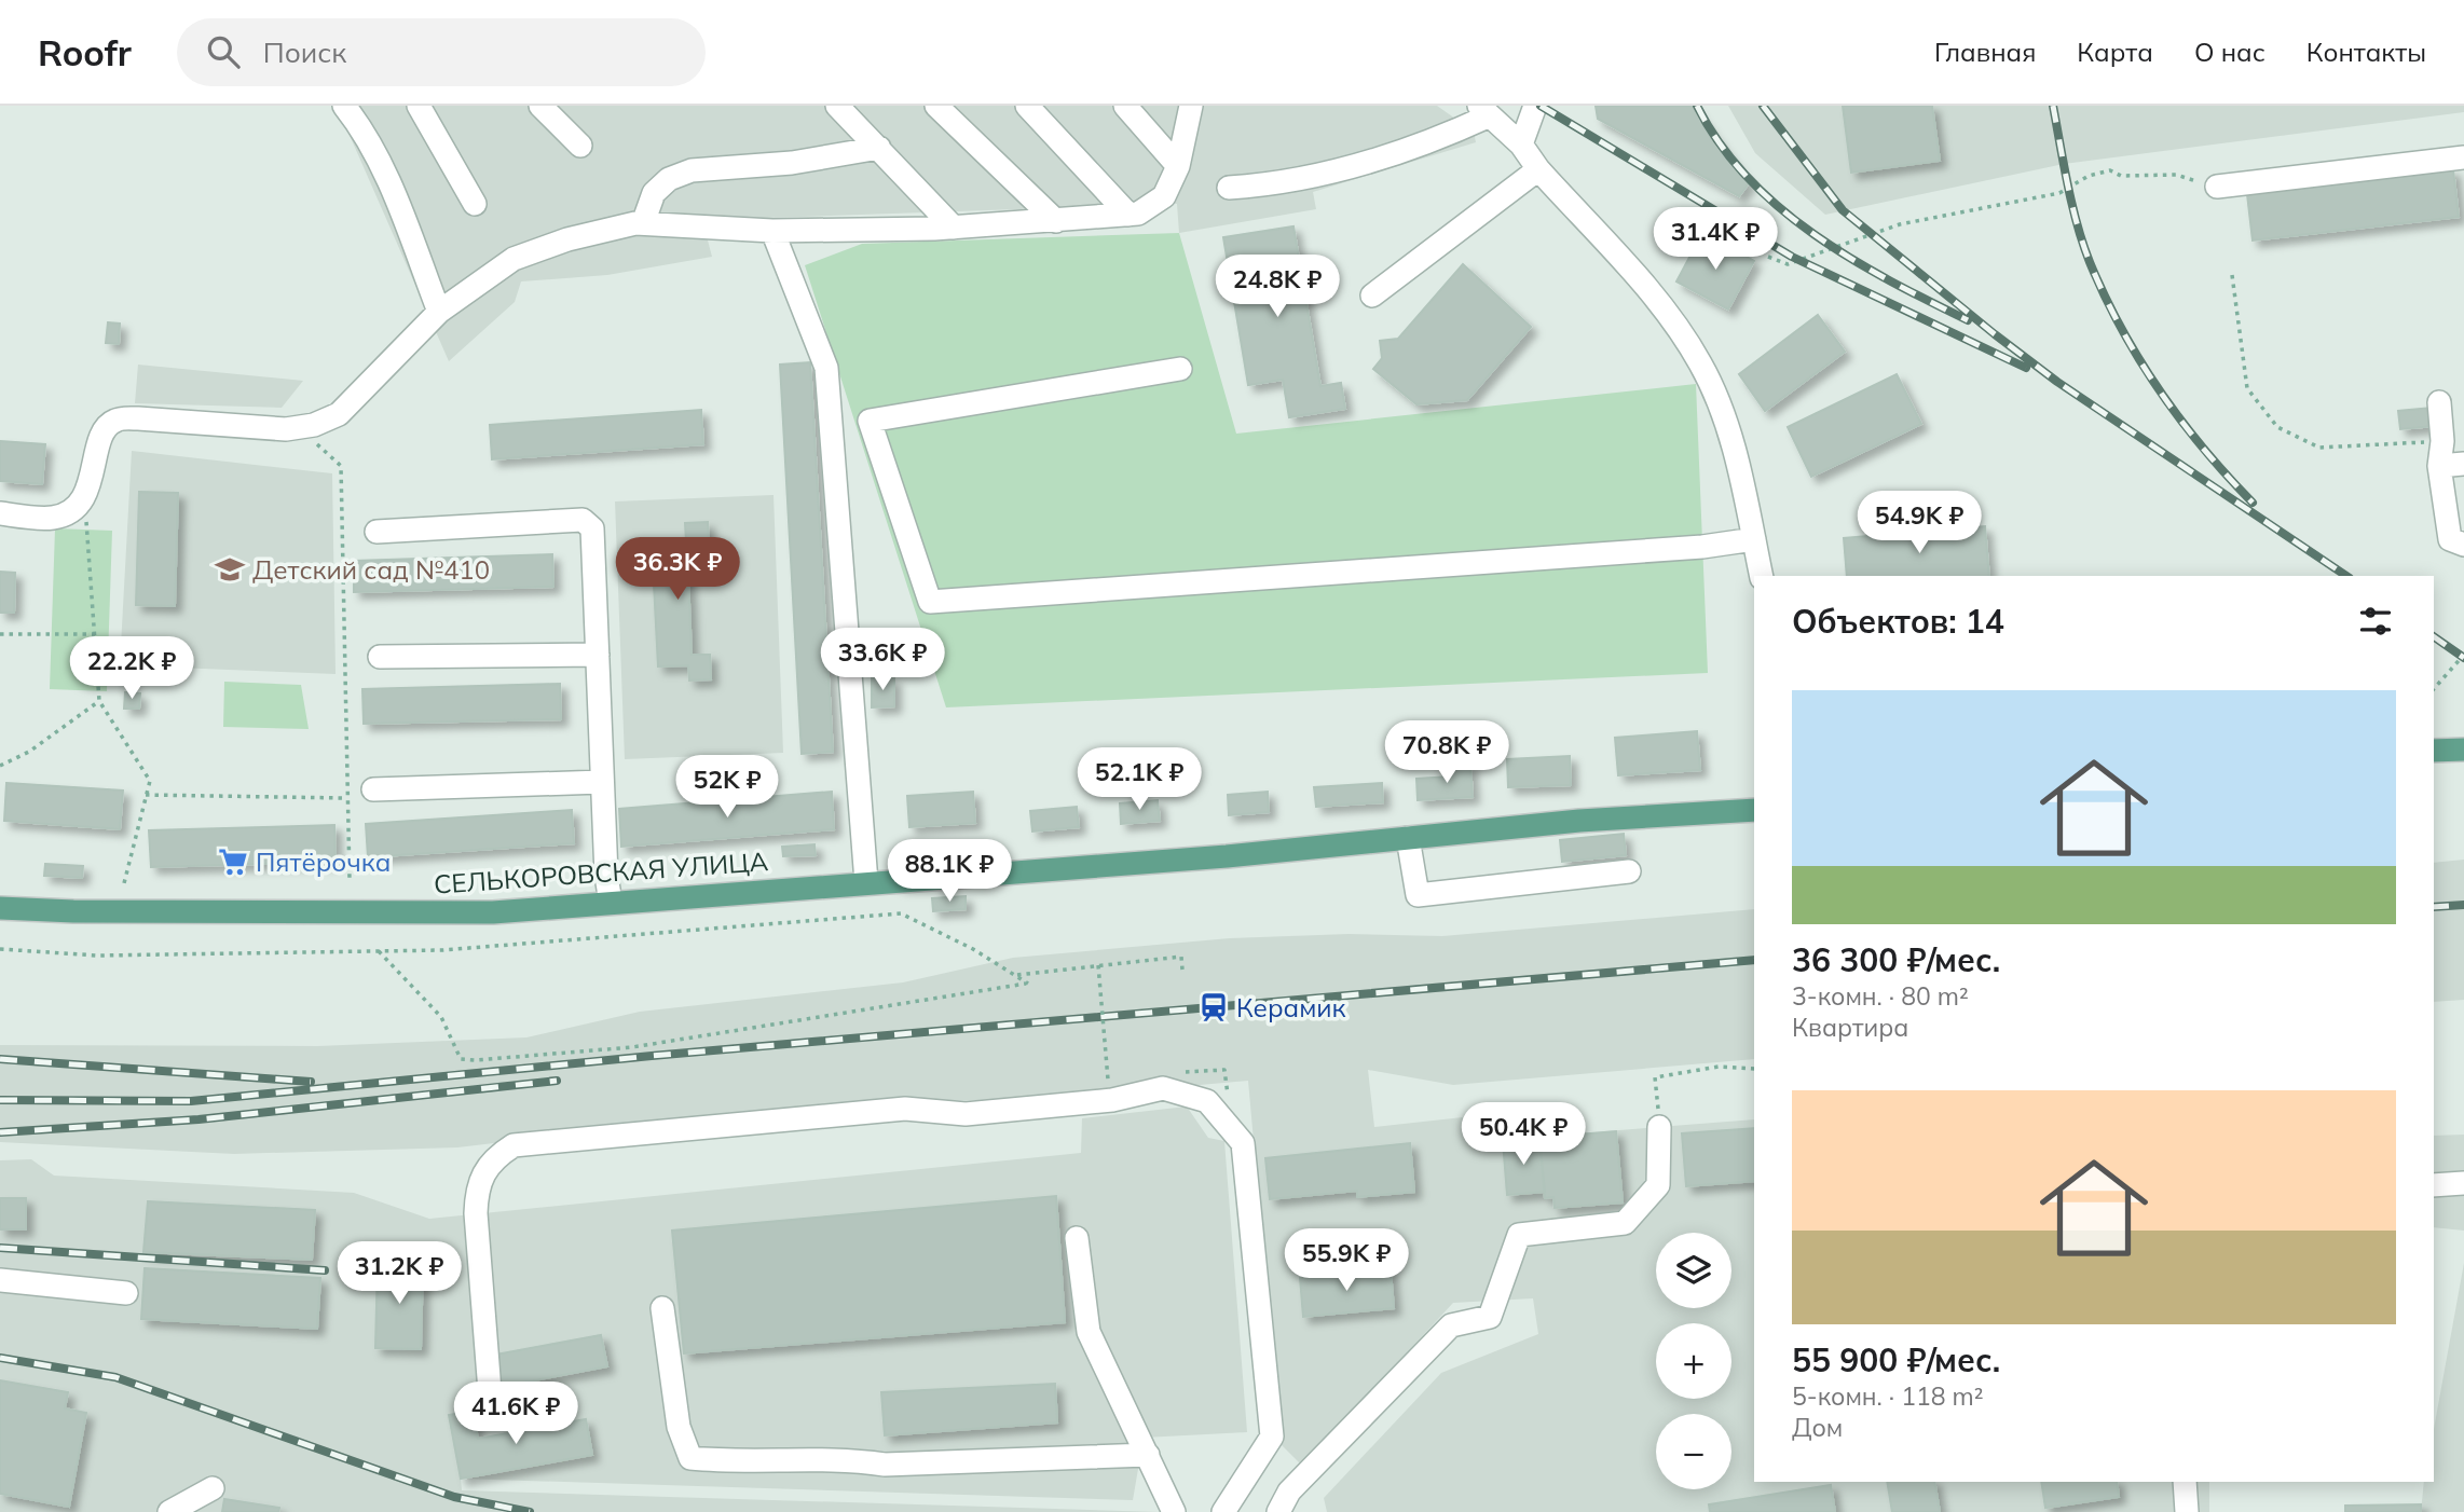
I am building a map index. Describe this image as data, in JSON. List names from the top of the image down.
{
  "streets": {
    "main road": ["СЕЛЬКОРОВСКАЯ УЛИЦА"]
  },
  "places": {
    "school or university": ["Детский сад №410"],
    "supermarket": ["Пятёрочка"],
    "station": ["Керамик"]
  },
  "page": {
    "header": "Roofr",
    "search": "Поиск",
    "nav": [
      "Главная",
      "Карта",
      "О нас",
      "Контакты"
    ],
    "price": [
      "31.4K ₽",
      "24.8K ₽",
      "54.9K ₽",
      "36.3K ₽",
      "33.6K ₽",
      "22.2K ₽",
      "70.8K ₽",
      "52.1K ₽",
      "52K ₽",
      "88.1K ₽",
      "50.4K ₽",
      "55.9K ₽",
      "31.2K ₽",
      "41.6K ₽"
    ],
    "heading": "Объектов: 14",
    "list": [
      {
        "name": "36 300 ₽/мес.",
        "note": "3-комн. · 80 m² · Квартира"
      },
      {
        "name": "55 900 ₽/мес.",
        "note": "5-комн. · 118 m² · Дом"
      }
    ],
    "map_buttons": ["+", "−"]
  }
}
